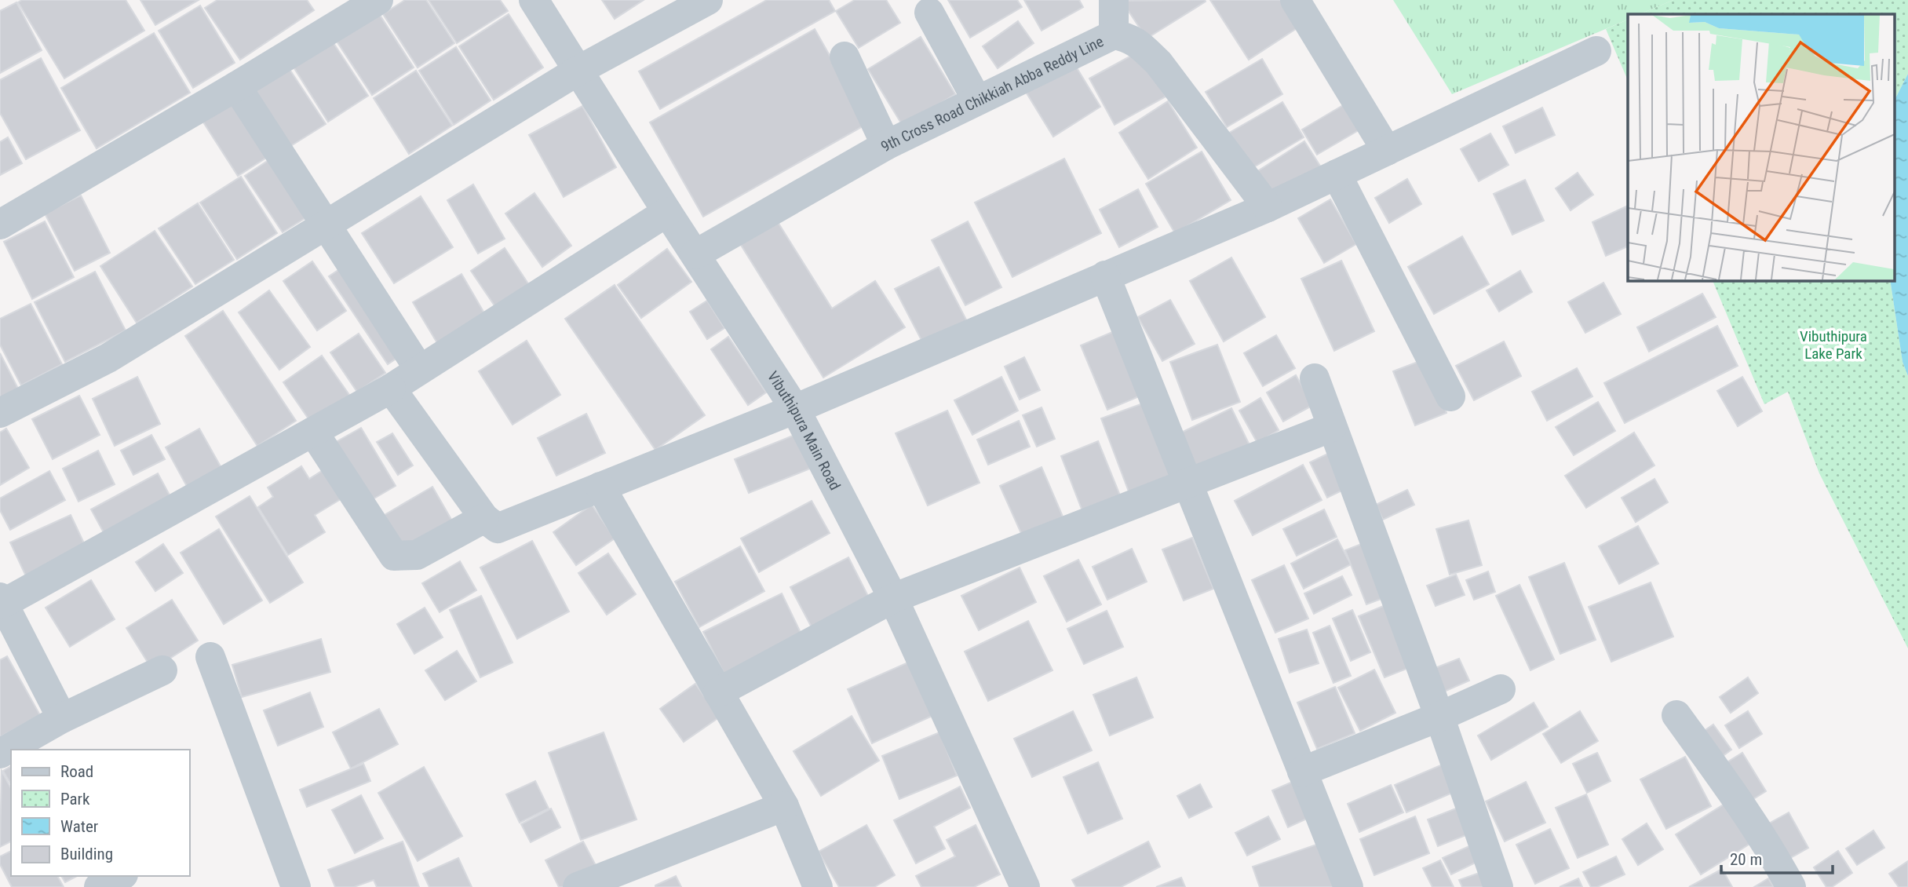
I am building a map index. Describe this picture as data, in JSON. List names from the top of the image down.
{
  "streets": {
    "street": ["9th Cross Road Chikkiah Abba Reddy Line", "Vibuthipura Main Road"]
  },
  "crossings": [
    ["9th Cross Road Chikkiah Abba Reddy Line", "Vibuthipura Main Road"]
  ],
  "parks": ["Vibuthipura Lake Park"],
  "legend": [
    "Road",
    "Park",
    "Water",
    "Building"
  ],
  "scale_bar": "20 m"
}
